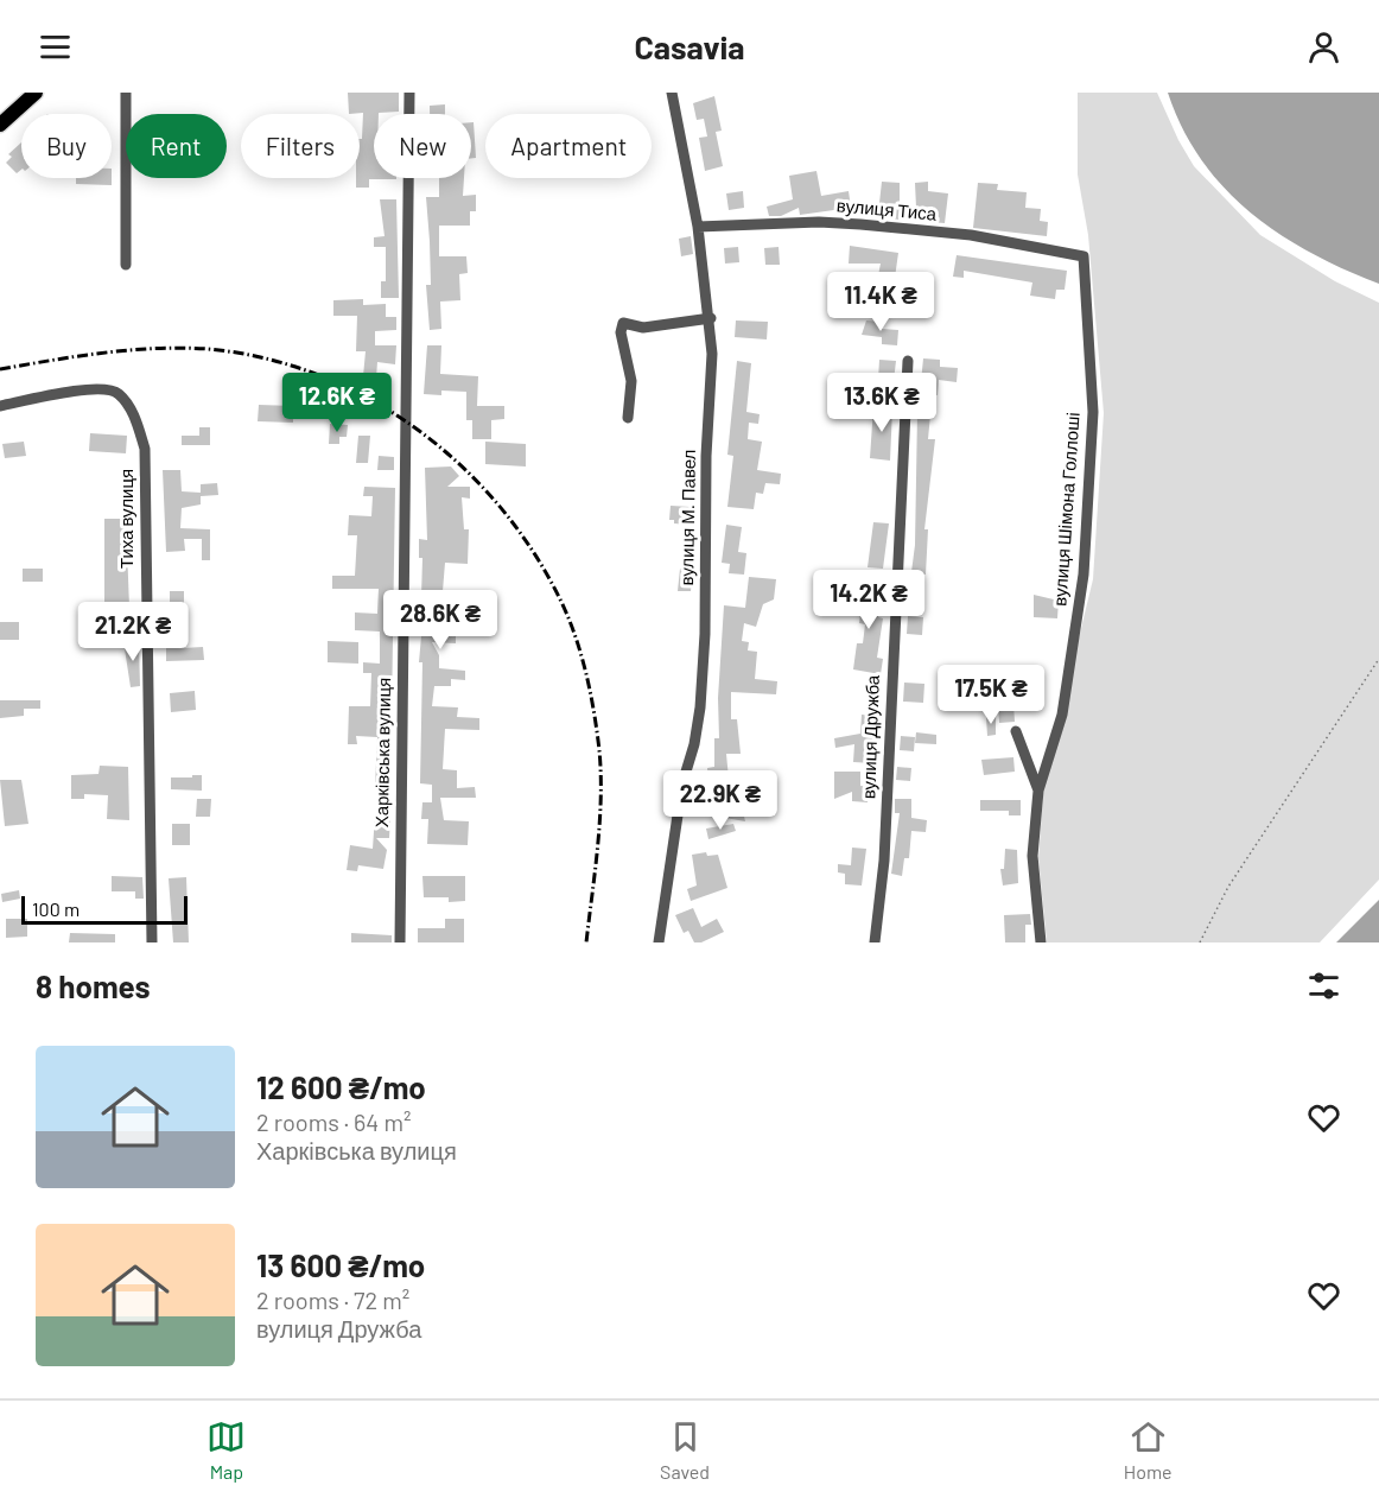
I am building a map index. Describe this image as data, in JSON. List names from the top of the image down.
{
  "streets": {
    "street": [
      "вулиця Тиса",
      "вулиця Шімона Голлоші",
      "вулиця М. Павел",
      "Тиха вулиця",
      "вулиця Дружба",
      "Харківська вулиця"
    ]
  },
  "crossings": [
    ["вулиця Тиса", "вулиця Шімона Голлоші"],
    ["вулиця Тиса", "вулиця М. Павел"]
  ],
  "scale_bar": "100 m",
  "page": {
    "header": "Casavia",
    "chip": [
      "Buy",
      "Rent",
      "Filters",
      "New",
      "Apartment"
    ],
    "price": [
      "11.4K ₴",
      "12.6K ₴",
      "13.6K ₴",
      "14.2K ₴",
      "28.6K ₴",
      "21.2K ₴",
      "17.5K ₴",
      "22.9K ₴"
    ],
    "scale": "100 m",
    "heading": "8 homes",
    "list": [
      {
        "name": "12 600 ₴/mo",
        "note": "2 rooms · 64 m² · Харківська вулиця"
      },
      {
        "name": "13 600 ₴/mo",
        "note": "2 rooms · 72 m² · вулиця Дружба"
      }
    ],
    "tabs": ["Map", "Saved", "Home"]
  }
}
